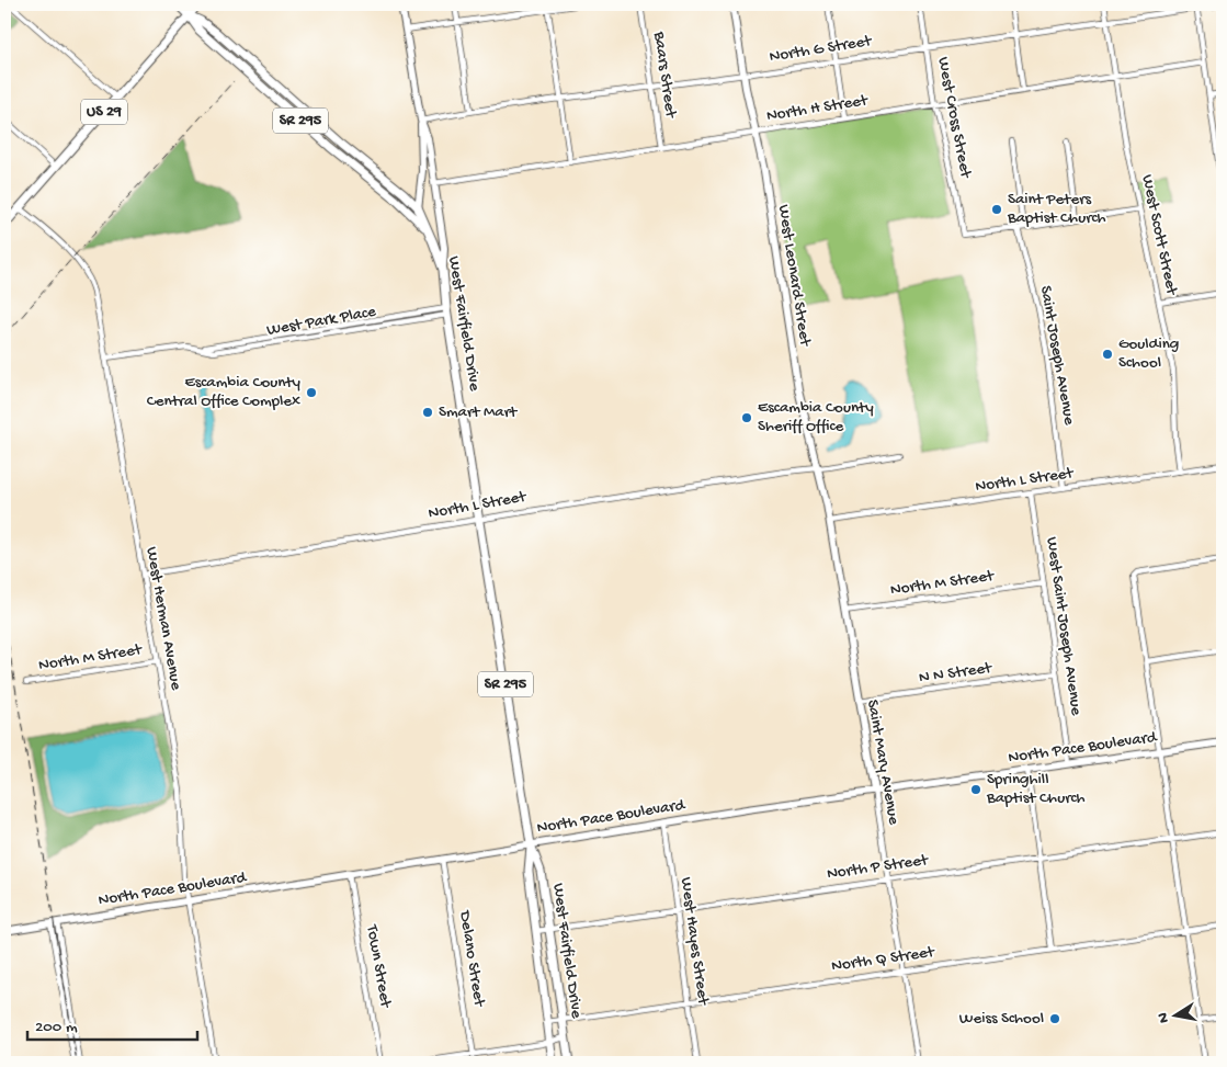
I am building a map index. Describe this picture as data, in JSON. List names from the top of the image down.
{
  "streets": {
    "main road": [
      "US 29",
      "SR 295",
      "West Leonard Street",
      "West Fairfield Drive",
      "North Pace Boulevard",
      "Saint Mary Avenue"
    ],
    "street": [
      "North G Street",
      "Baars Street",
      "North H Street",
      "West Cross Street",
      "West Scott Street",
      "West Park Place",
      "Saint Joseph Avenue",
      "North L Street",
      "North M Street",
      "West Herman Avenue",
      "West Saint Joseph Avenue",
      "N N Street",
      "North P Street",
      "West Hayes Street",
      "Delano Street",
      "North Q Street",
      "Town Street"
    ]
  },
  "crossings": [
    ["North G Street", "Baars Street"],
    ["North G Street", "West Cross Street"],
    ["North G Street", "West Scott Street"],
    ["North G Street", "West Leonard Street"],
    ["Baars Street", "North H Street"],
    ["North H Street", "West Cross Street"],
    ["North H Street", "West Scott Street"],
    ["North H Street", "West Leonard Street"],
    ["US 29", "SR 295"],
    ["US 29", "West Fairfield Drive"],
    ["US 29", "West Herman Avenue"],
    ["West Cross Street", "Saint Joseph Avenue"],
    ["SR 295", "West Fairfield Drive"],
    ["West Scott Street", "North L Street"],
    ["West Leonard Street", "North L Street"],
    ["West Leonard Street", "Saint Mary Avenue"],
    ["West Park Place", "West Fairfield Drive"],
    ["West Park Place", "West Herman Avenue"],
    ["West Fairfield Drive", "North L Street"],
    ["West Fairfield Drive", "North Pace Boulevard"],
    ["West Fairfield Drive", "North P Street"],
    ["West Fairfield Drive", "North Q Street"],
    ["Saint Joseph Avenue", "North L Street"],
    ["North L Street", "West Herman Avenue"],
    ["North L Street", "West Saint Joseph Avenue"],
    ["North L Street", "Saint Mary Avenue"],
    ["North M Street", "West Herman Avenue"],
    ["North M Street", "West Saint Joseph Avenue"],
    ["North M Street", "Saint Mary Avenue"],
    ["West Herman Avenue", "North Pace Boulevard"],
    ["West Saint Joseph Avenue", "N N Street"],
    ["West Saint Joseph Avenue", "North Pace Boulevard"],
    ["N N Street", "Saint Mary Avenue"],
    ["North Pace Boulevard", "Saint Mary Avenue"],
    ["North Pace Boulevard", "West Hayes Street"],
    ["North Pace Boulevard", "Delano Street"],
    ["North Pace Boulevard", "Town Street"],
    ["Saint Mary Avenue", "North P Street"],
    ["Saint Mary Avenue", "North Q Street"],
    ["North P Street", "West Hayes Street"],
    ["West Hayes Street", "North Q Street"]
  ],
  "places": [
    "Saint Peters Baptist Church",
    "Goulding School",
    "Escambia County Central Office Complex",
    "Smart Mart",
    "Escambia County Sheriff Office",
    "Springhill Baptist Church",
    "Weiss School"
  ],
  "scale_bar": "200 m",
  "north": "left"
}
